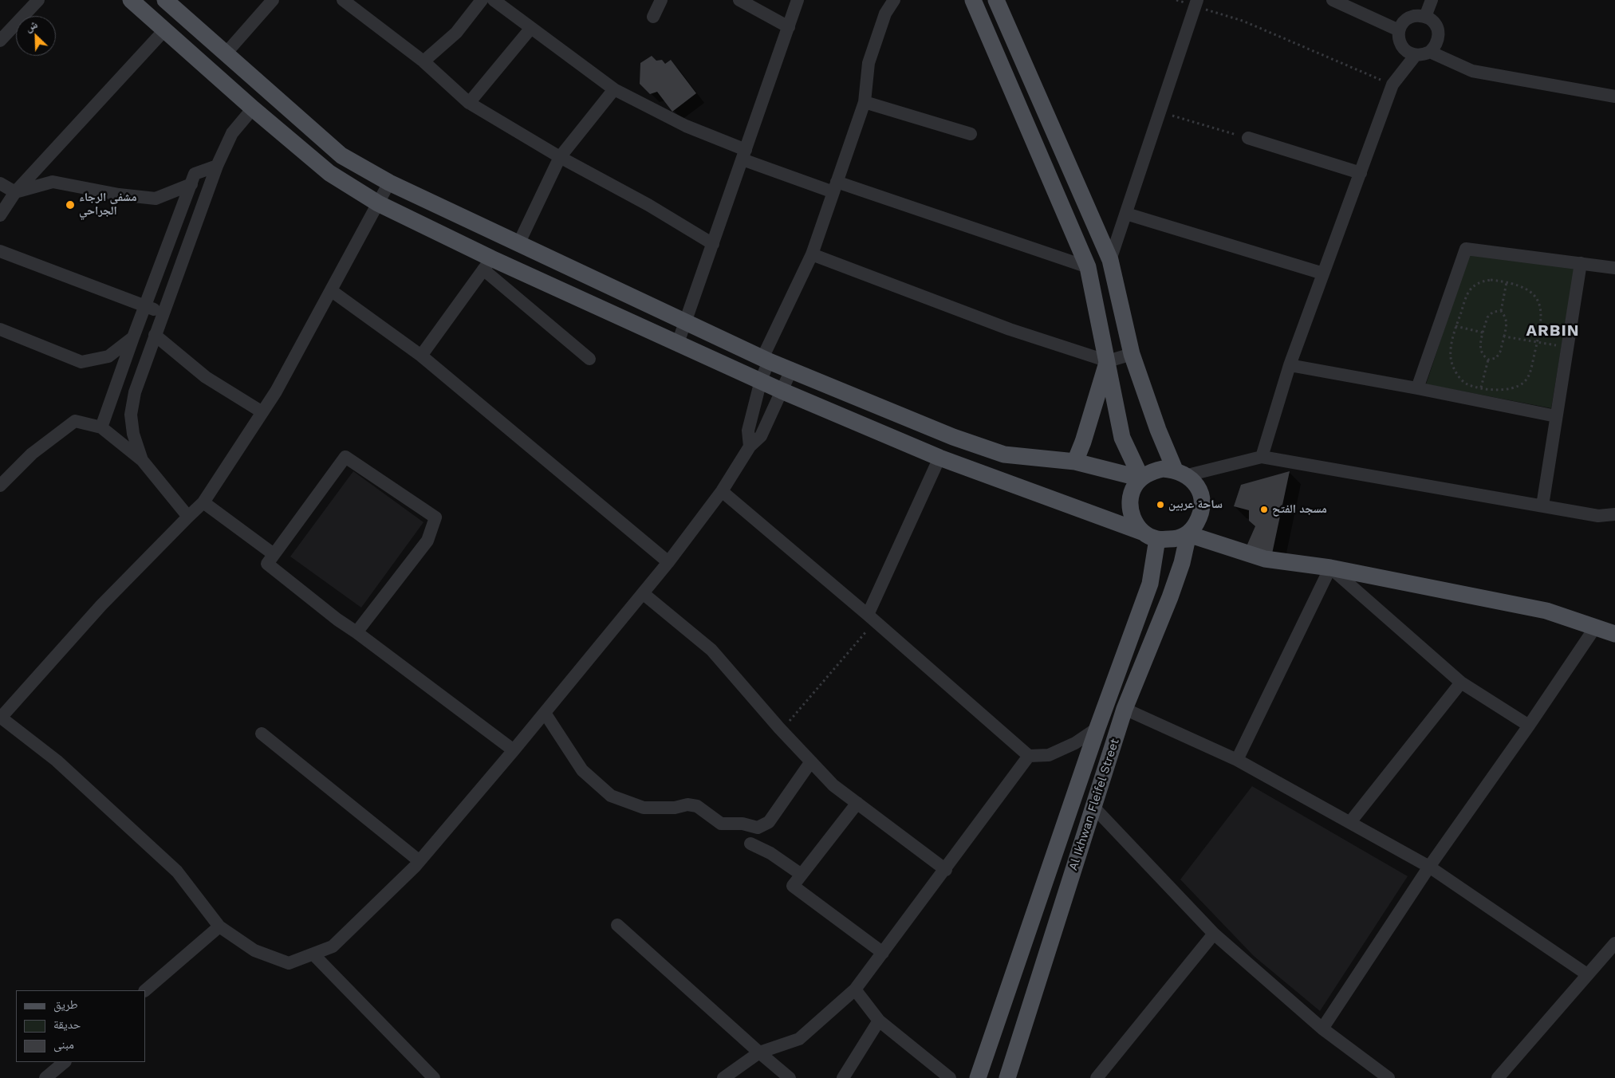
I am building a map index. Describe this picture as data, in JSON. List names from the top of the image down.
{
  "streets": {
    "main road": ["Al Ikhwan Fleifel Street"]
  },
  "districts": ["ARBIN"],
  "places": ["مشفى الرجاء الجراحي", "ساحة عربين", "مسجد الفتح"],
  "legend": ["طريق", "حديقة", "مبنى"],
  "north": "top left"
}
